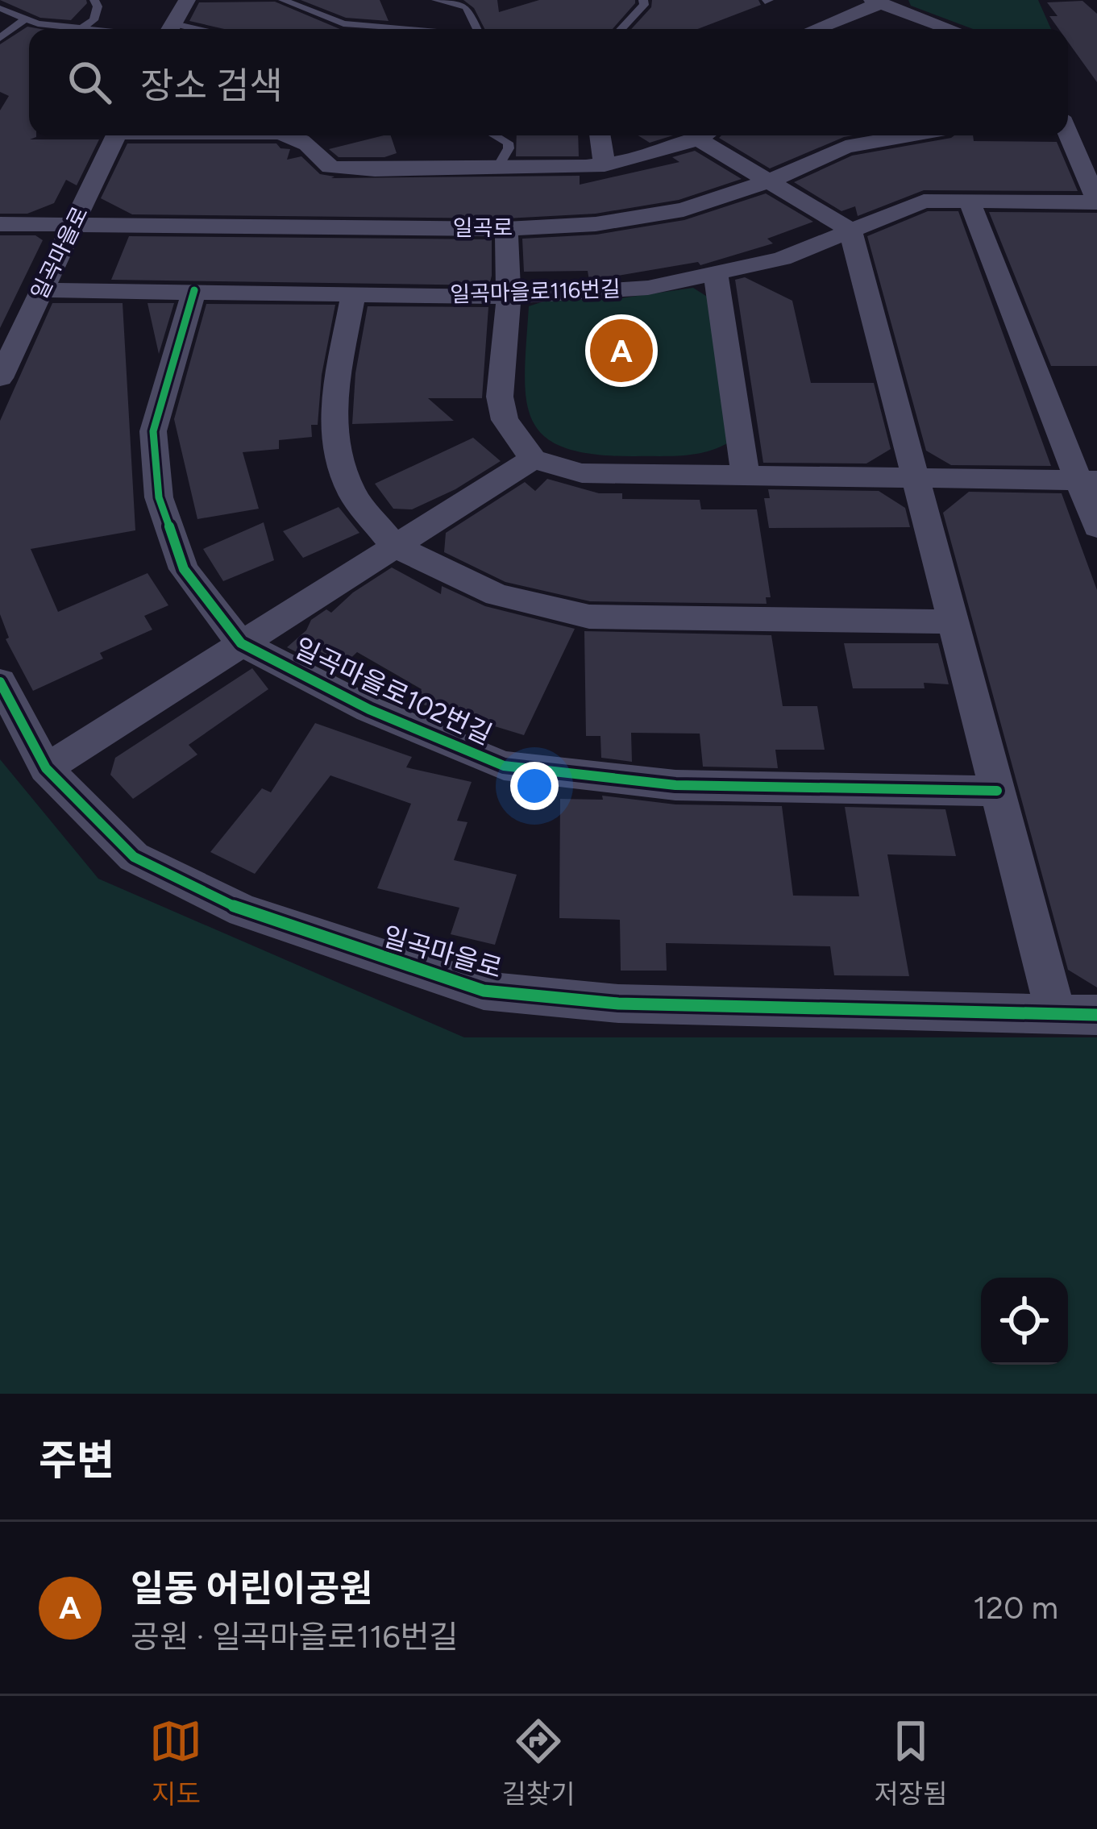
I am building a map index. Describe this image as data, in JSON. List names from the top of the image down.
{
  "streets": {
    "street": [
      "일곡로",
      "일곡마을로",
      "일곡마을로116번길",
      "일곡마을로102번길"
    ]
  },
  "crossings": [
    ["일곡로", "일곡마을로"],
    ["일곡마을로", "일곡마을로116번길"],
    ["일곡마을로", "일곡마을로102번길"],
    ["일곡마을로116번길", "일곡마을로102번길"]
  ],
  "page": {
    "search": "장소 검색",
    "pins": "A",
    "heading": "주변",
    "list": [
      {
        "mark": "A",
        "name": "일동 어린이공원",
        "note": "공원 · 일곡마을로116번길",
        "value": "120 m"
      }
    ],
    "nav": ["지도", "길찾기", "저장됨"]
  }
}
